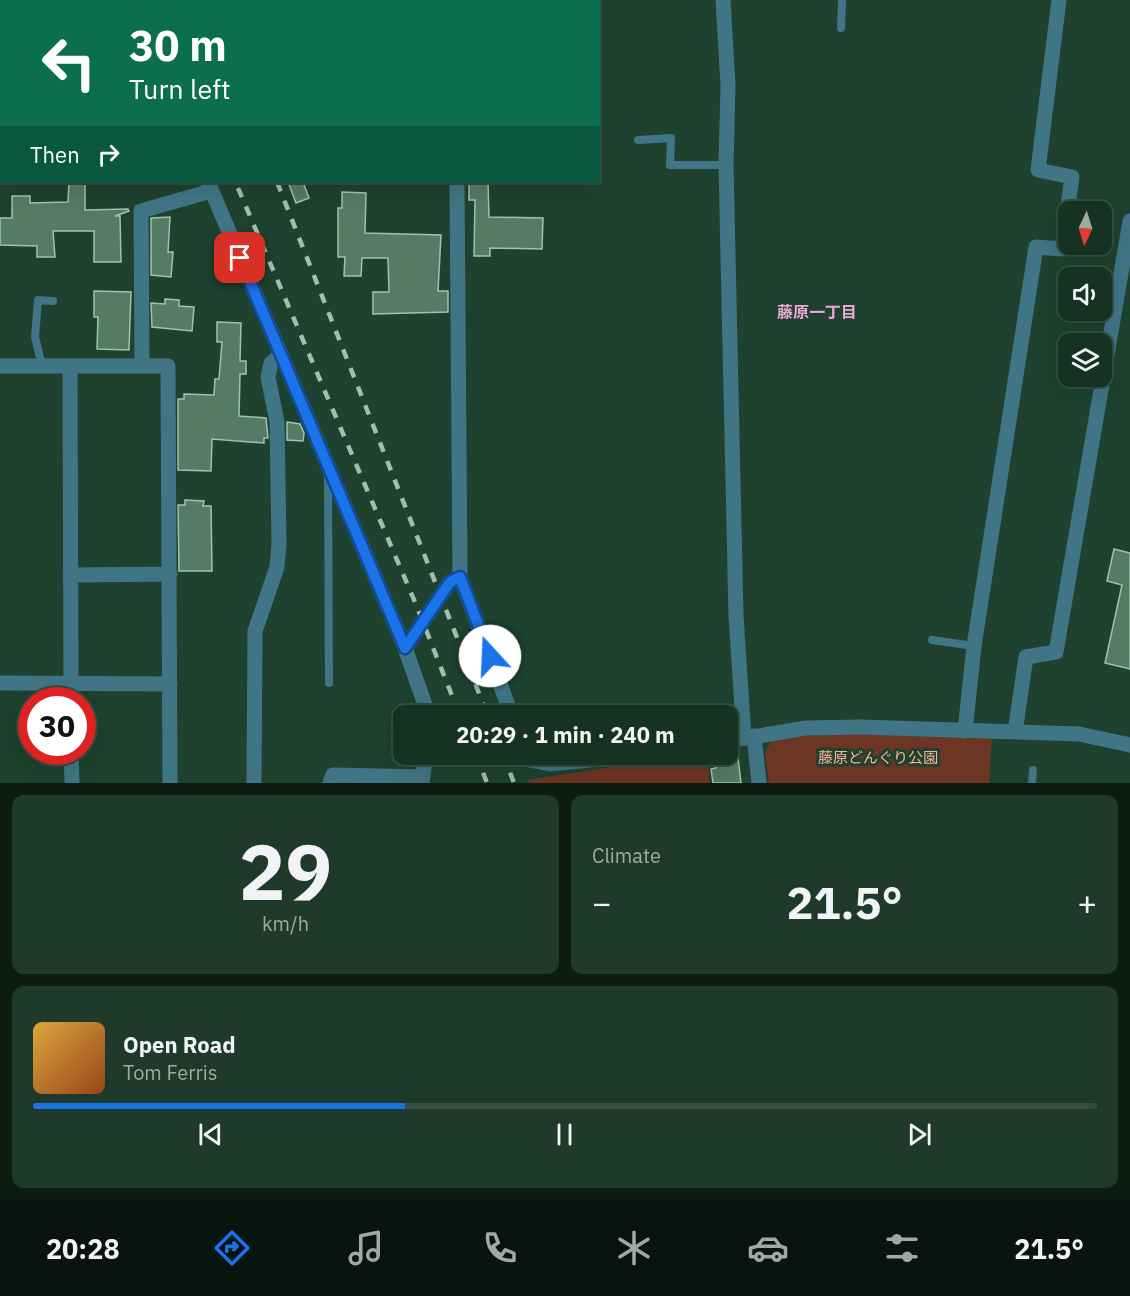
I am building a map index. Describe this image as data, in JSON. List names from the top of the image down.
{
  "districts": ["藤原一丁目"],
  "parks": ["藤原どんぐり公園"],
  "north": "bottom",
  "page": {
    "turn": ["30 m", "Turn left"],
    "then": "Then",
    "limit": "30",
    "trip": "20:29 · 1 min · 240 m",
    "tile": [
      ["29", "km/h"],
      "Climate"
    ],
    "heat": ["−", "21.5°", "+"],
    "song": ["Open Road", "Tom Ferris"],
    "tabs": ["20:28", "21.5°"]
  }
}
